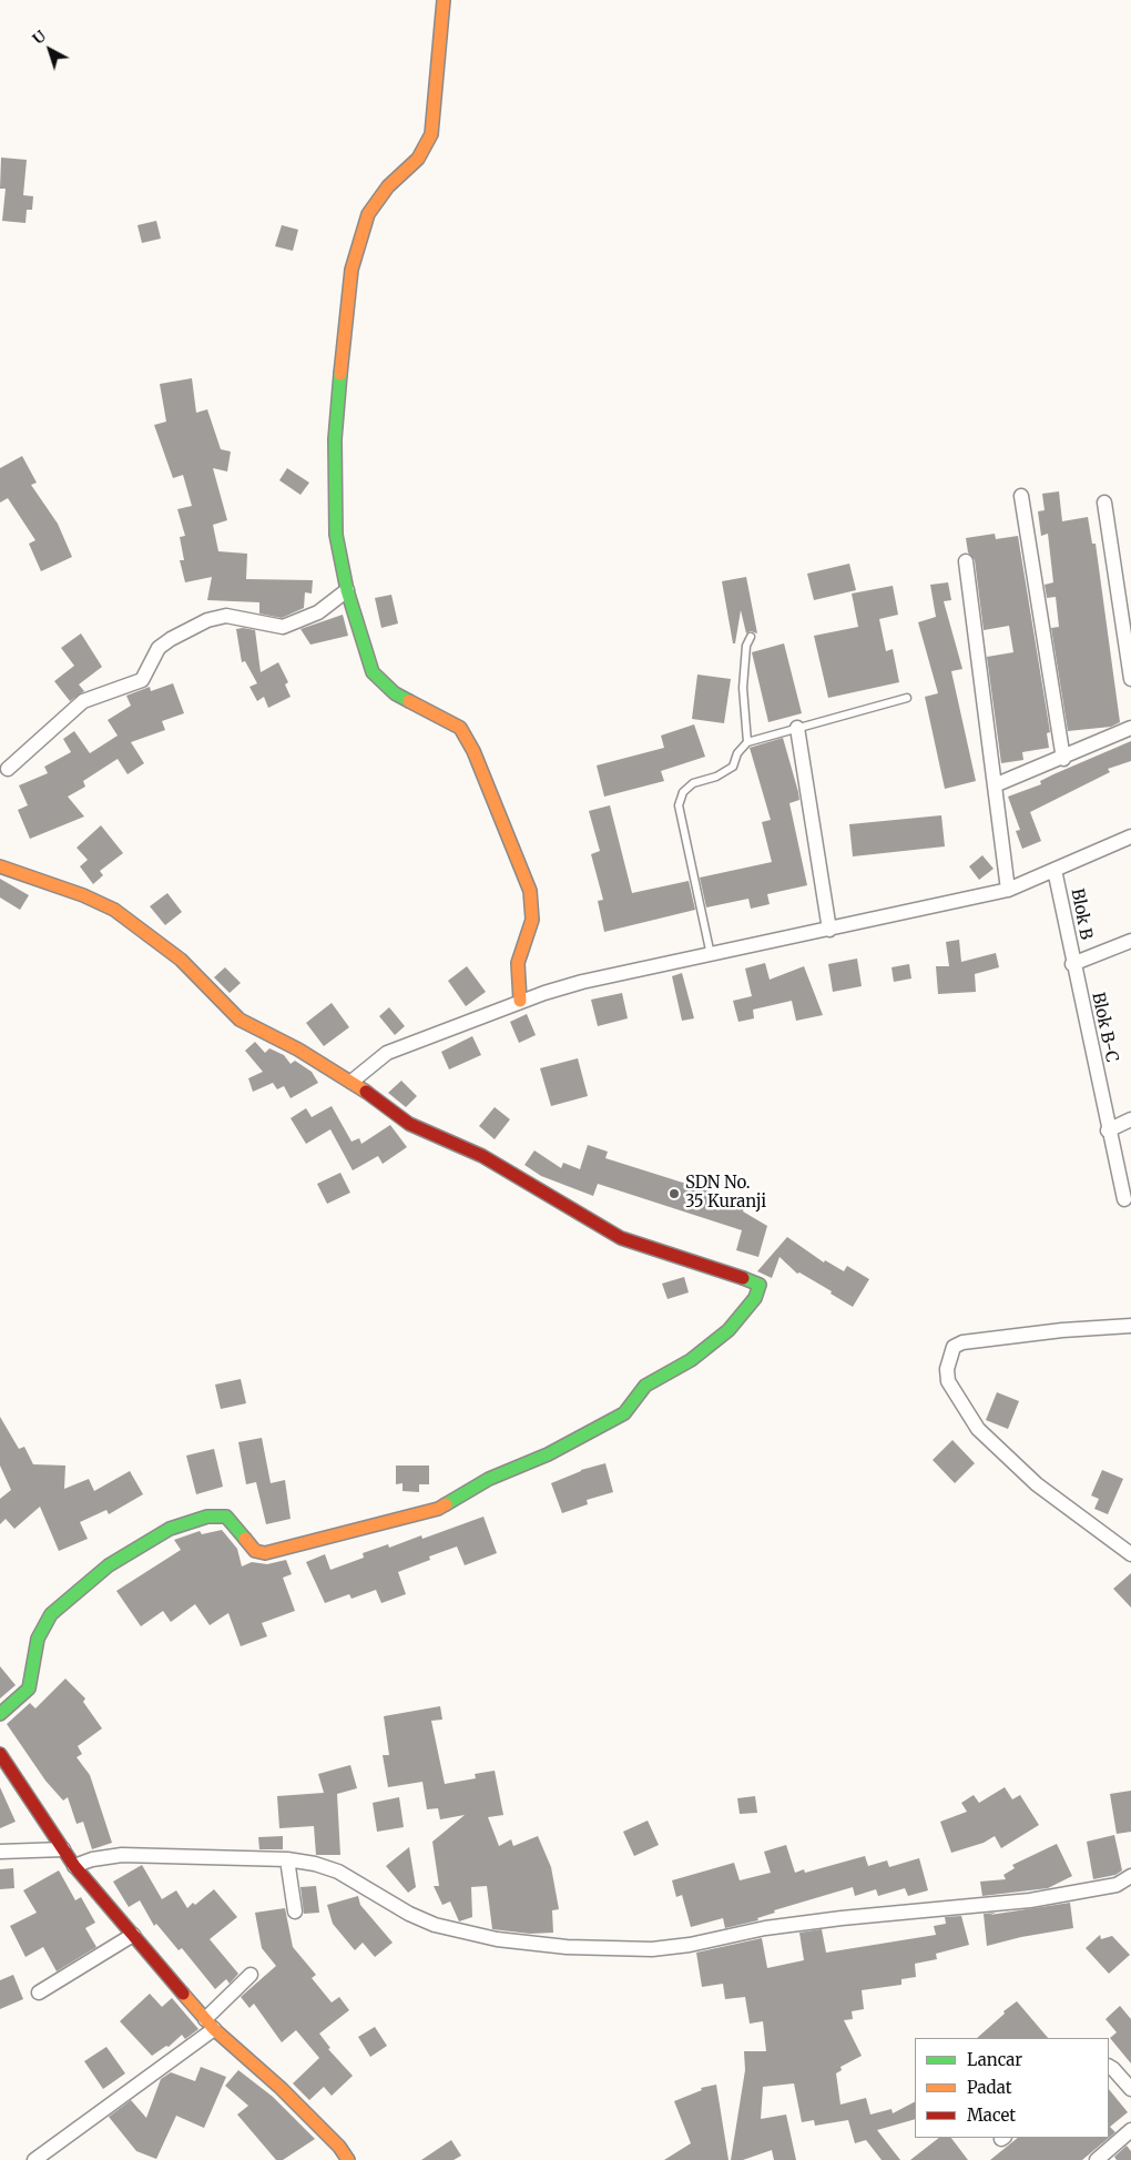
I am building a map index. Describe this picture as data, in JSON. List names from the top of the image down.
{
  "streets": {
    "street": ["Blok B", "Blok B-C"]
  },
  "crossings": [
    ["Blok B", "Blok B-C"]
  ],
  "places": ["SDN No. 35 Kuranji"],
  "legend": ["Lancar", "Padat", "Macet"],
  "north": "top left"
}
